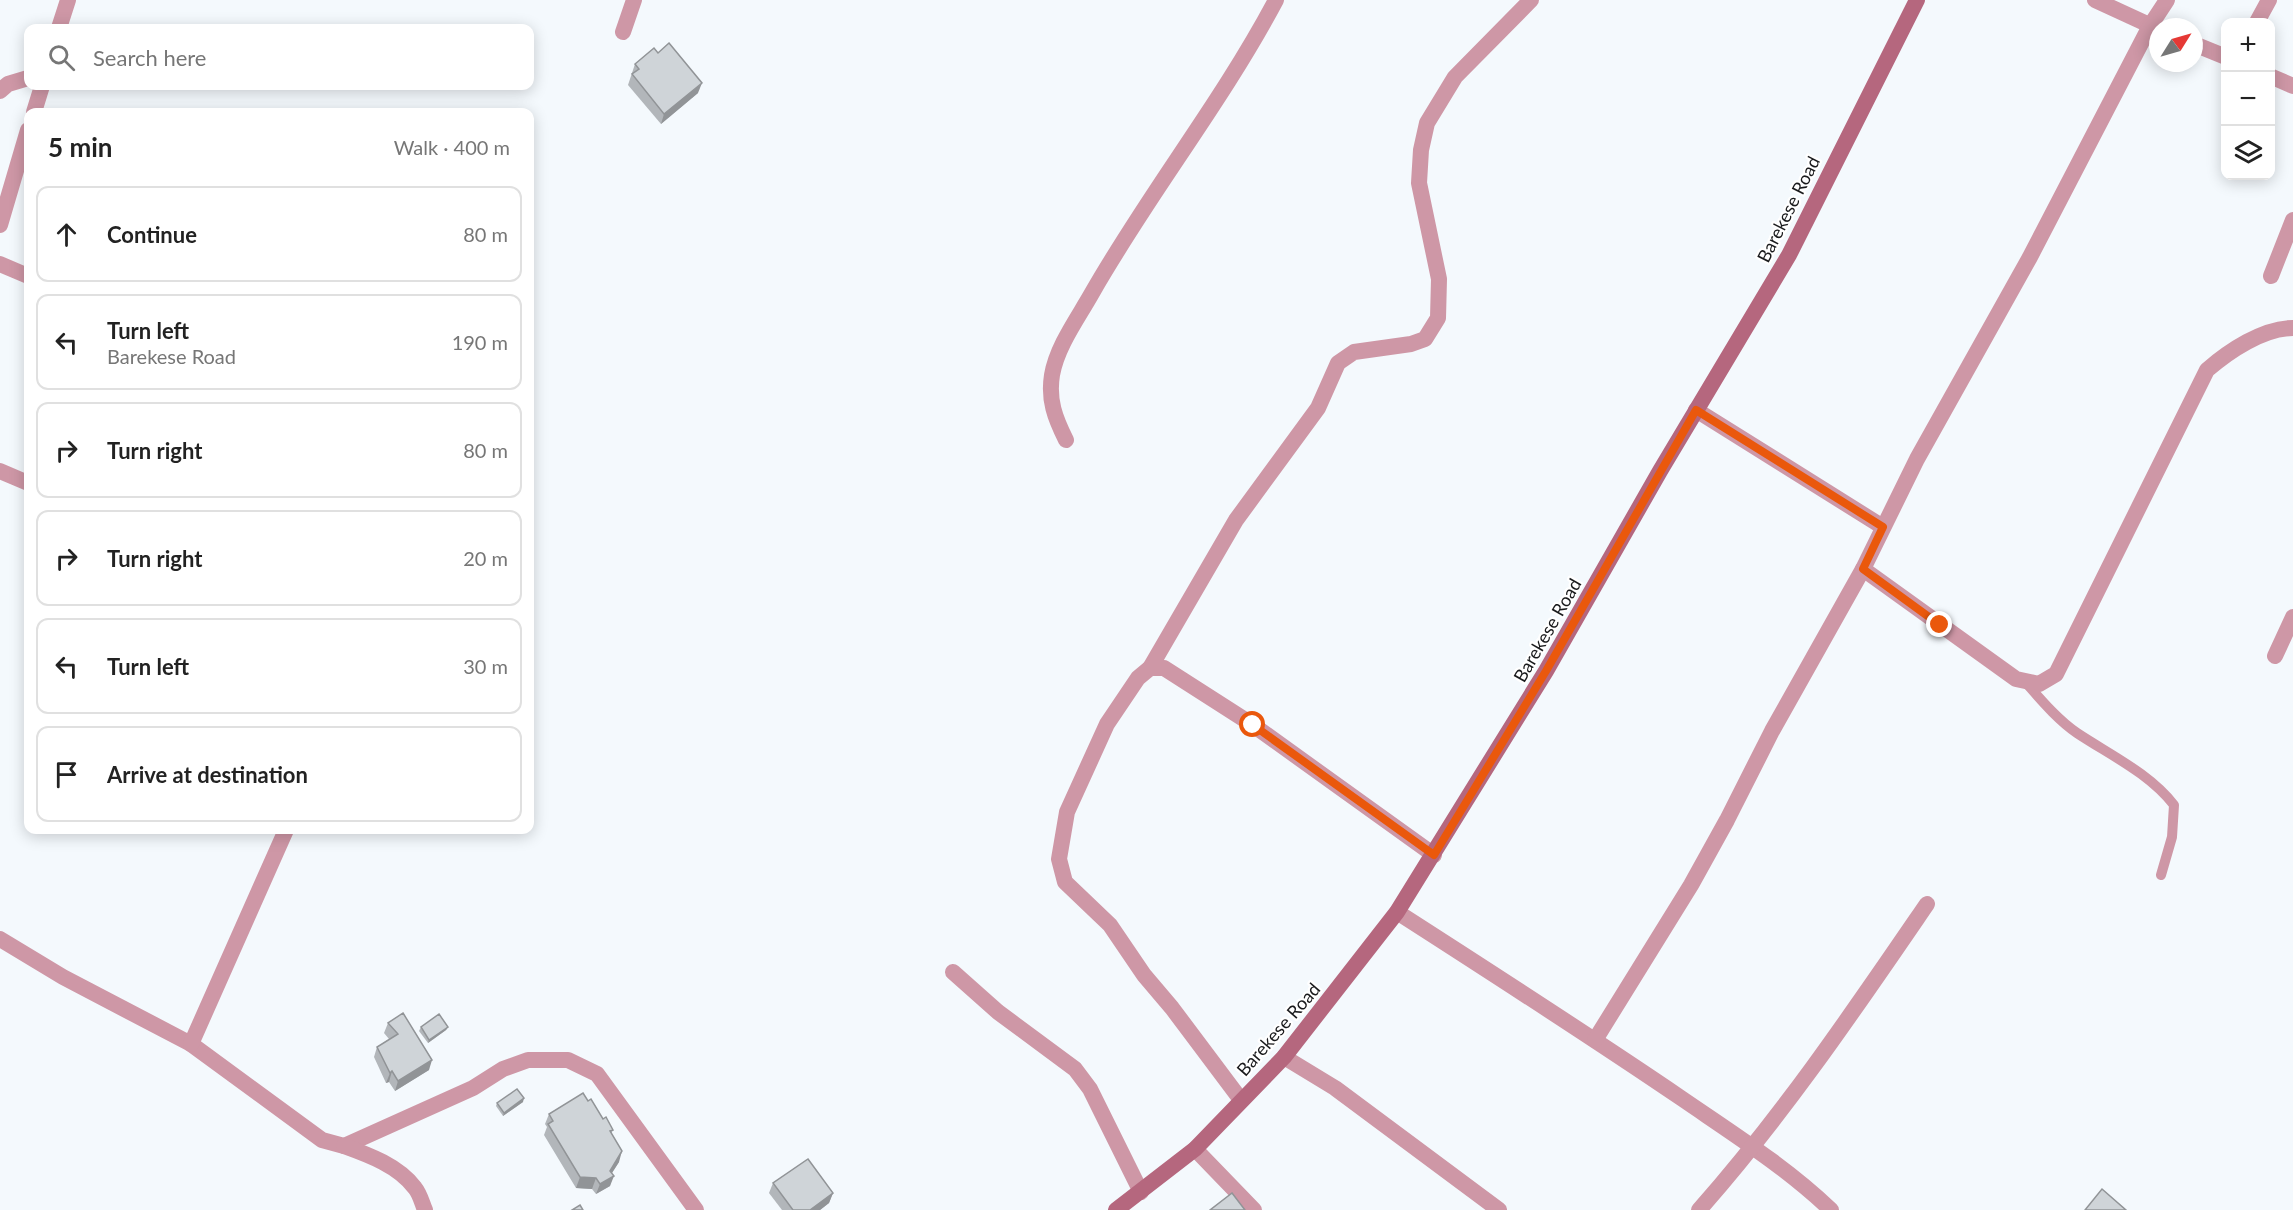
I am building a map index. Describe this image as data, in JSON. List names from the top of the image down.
{
  "streets": {
    "main road": ["Barekese Road"]
  },
  "north": "top right",
  "page": {
    "map_buttons": ["+", "−"],
    "search": "Search here",
    "heading": ["5 min", "Walk · 400 m"],
    "list": [
      ["Continue", "80 m"],
      ["Turn left", "Barekese Road", "190 m"],
      ["Turn right", "80 m"],
      ["Turn right", "20 m"],
      ["Turn left", "30 m"],
      "Arrive at destination"
    ]
  }
}
